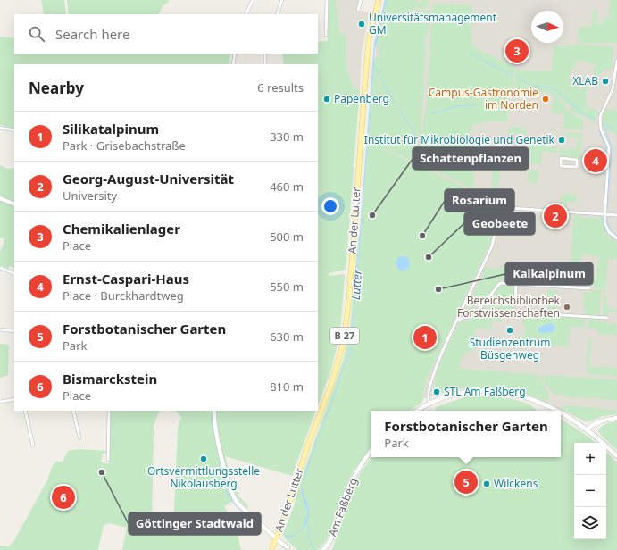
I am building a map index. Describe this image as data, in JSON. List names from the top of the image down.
{
  "streets": {
    "main road": ["An der Lutter", "B 27"],
    "street": ["Am Faßberg"]
  },
  "crossings": [
    ["An der Lutter", "B 27"]
  ],
  "water": ["Lutter"],
  "places": [
    "Universitätsmanagement GM",
    "XLAB",
    "Papenberg",
    "Campus-Gastronomie im Norden",
    "Institut für Mikrobiologie und Genetik",
    "Schattenpflanzen",
    "Rosarium",
    "Geobeete",
    "Kalkalpinum",
    "Bereichsbibliothek Forstwissenschaften",
    "Studienzentrum Büsgenweg",
    "STL Am Faßberg",
    "Ortsvermittlungsstelle Nikolausberg",
    "Göttinger Stadtwald",
    "Wilckens"
  ],
  "north": "right",
  "page": {
    "search": "Search here",
    "pins": [
      "3",
      "4",
      "2",
      "1",
      "5",
      "6"
    ],
    "heading": ["Nearby", "6 results"],
    "list": [
      {
        "mark": "1",
        "name": "Silikatalpinum",
        "note": "Park · Grisebachstraße",
        "value": "330 m"
      },
      {
        "mark": "2",
        "name": "Georg-August-Universität",
        "note": "University",
        "value": "460 m"
      },
      {
        "mark": "3",
        "name": "Chemikalienlager",
        "note": "Place",
        "value": "500 m"
      },
      {
        "mark": "4",
        "name": "Ernst-Caspari-Haus",
        "note": "Place · Burckhardtweg",
        "value": "550 m"
      },
      {
        "mark": "5",
        "name": "Forstbotanischer Garten",
        "note": "Park",
        "value": "630 m"
      },
      {
        "mark": "6",
        "name": "Bismarckstein",
        "note": "Place",
        "value": "810 m"
      }
    ],
    "popup": ["Forstbotanischer Garten", "Park"],
    "map_buttons": ["+", "−"]
  }
}
